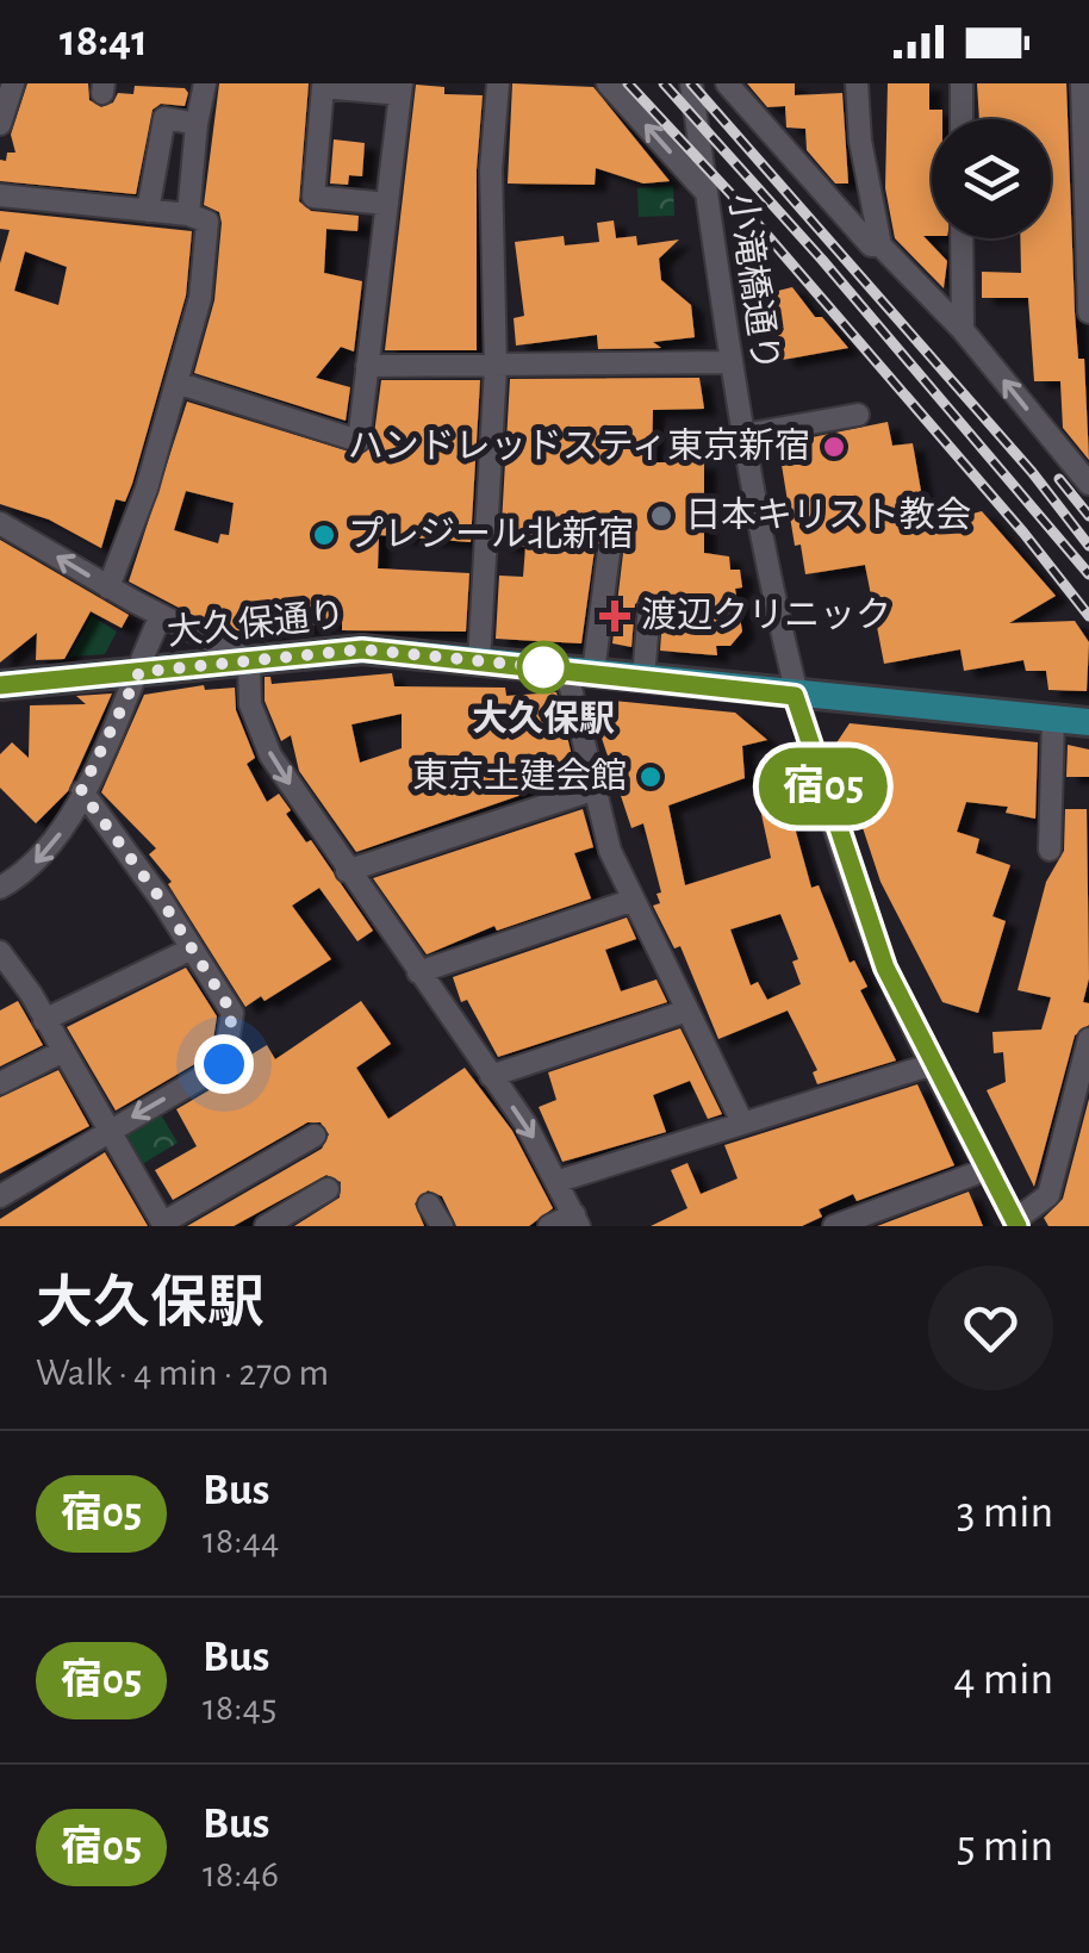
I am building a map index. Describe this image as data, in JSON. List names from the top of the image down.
{
  "streets": {
    "main road": ["大久保通り"],
    "street": ["小滝橋通り"]
  },
  "crossings": [
    ["小滝橋通り", "大久保通り"]
  ],
  "places": {
    "other": [
      "ハンドレッドスティ東京新宿",
      "日本キリスト教会",
      "プレジール北新宿",
      "大久保駅",
      "東京土建会館"
    ],
    "health": ["渡辺クリニック"]
  },
  "lines": ["bus line 宿05"],
  "page": {
    "status": "18:41",
    "on_map": "宿05",
    "heading": ["大久保駅", "Walk · 4 min · 270 m"],
    "list": [
      {
        "mark": "宿05",
        "name": "Bus",
        "note": "18:44",
        "value": "3 min"
      },
      {
        "mark": "宿05",
        "name": "Bus",
        "note": "18:45",
        "value": "4 min"
      },
      {
        "mark": "宿05",
        "name": "Bus",
        "note": "18:46",
        "value": "5 min"
      }
    ]
  }
}
